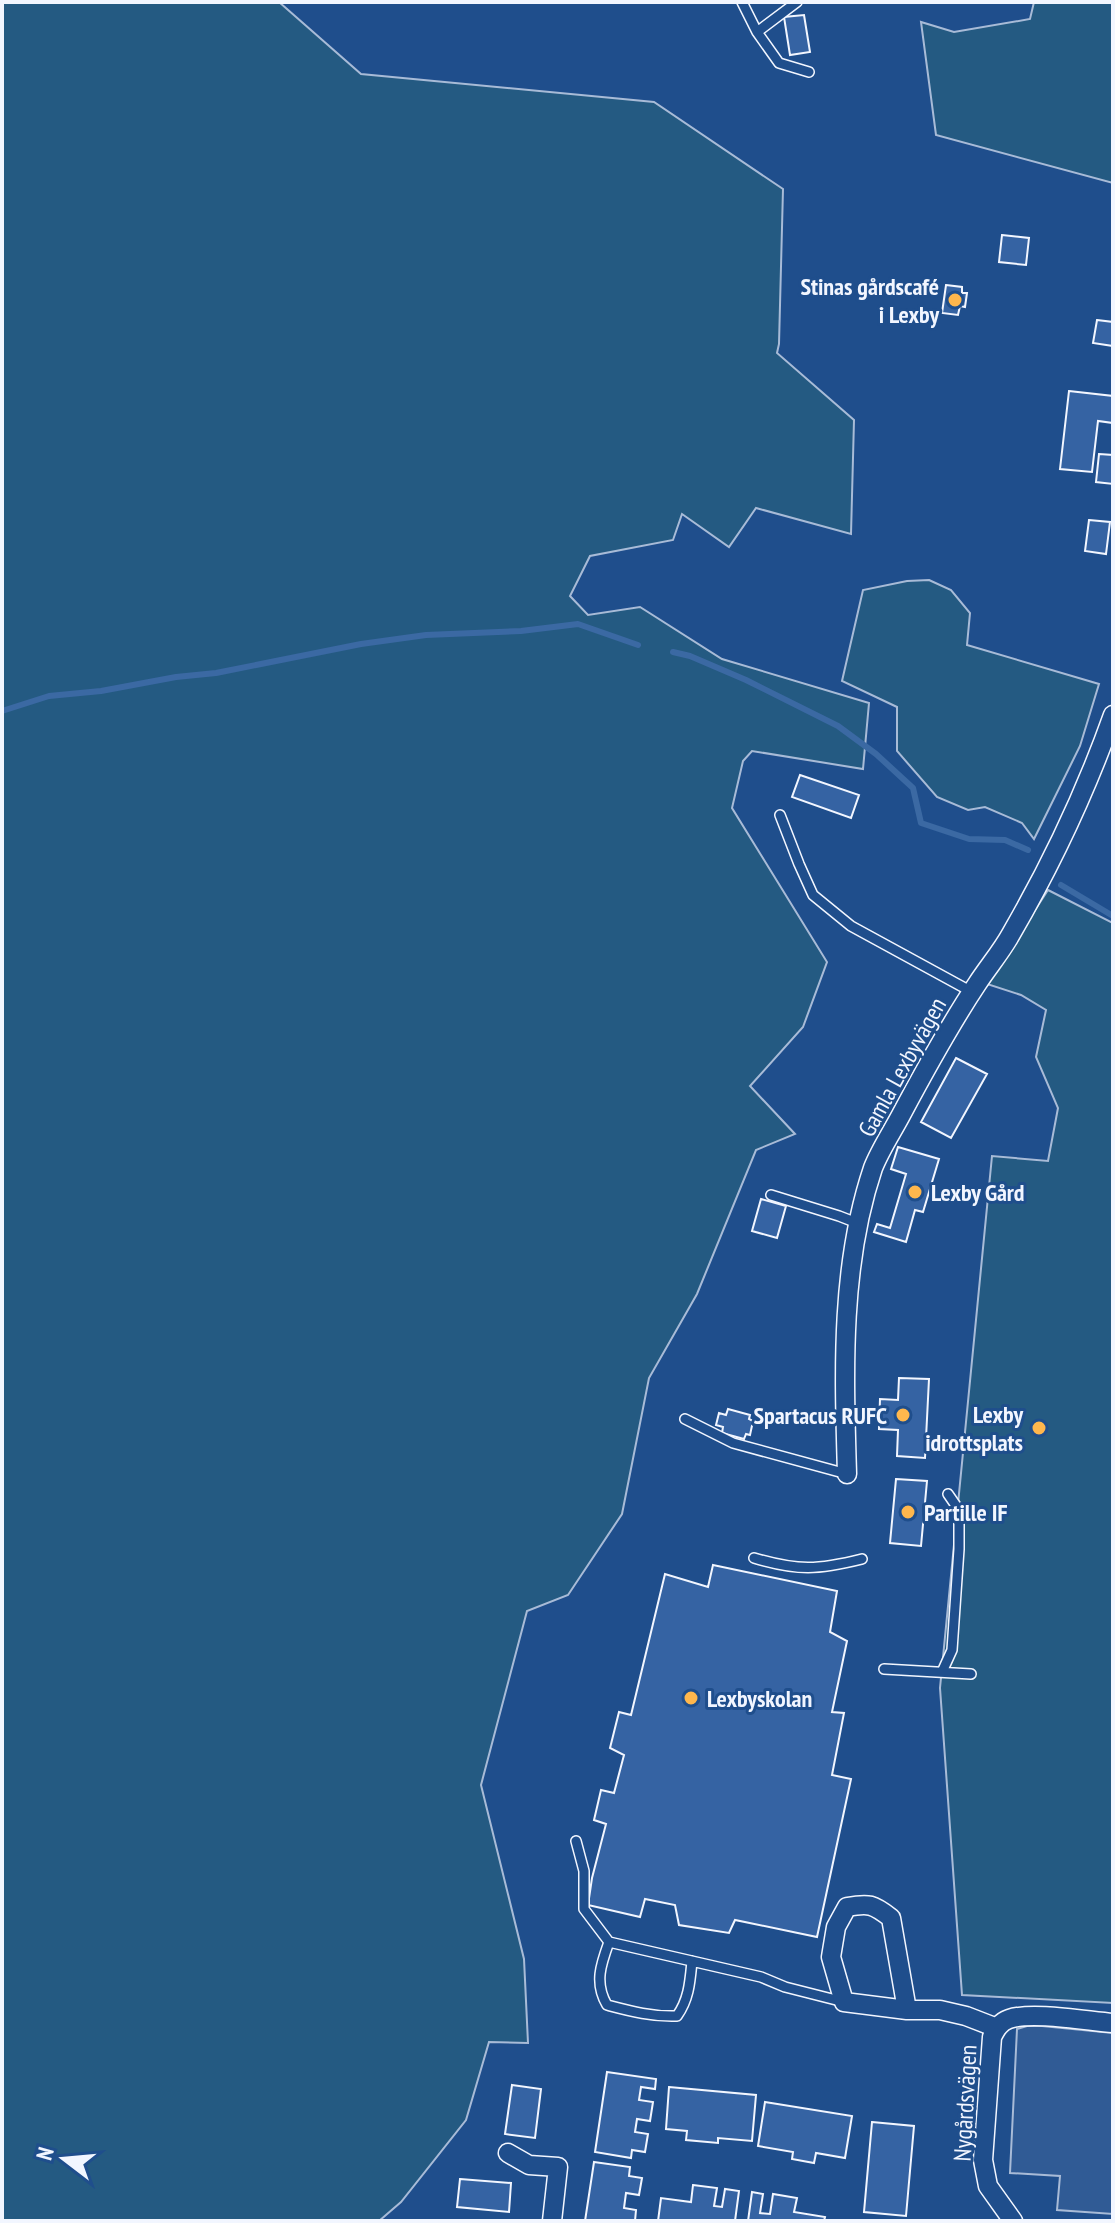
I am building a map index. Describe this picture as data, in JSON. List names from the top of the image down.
{
  "streets": {
    "street": ["Gamla Lexbyvägen", "Nygårdsvägen"]
  },
  "places": [
    "Stinas gårdscafé i Lexby",
    "Lexby Gård",
    "Spartacus RUFC",
    "Lexby idrottsplats",
    "Partille IF",
    "Lexbyskolan"
  ],
  "north": "left"
}
